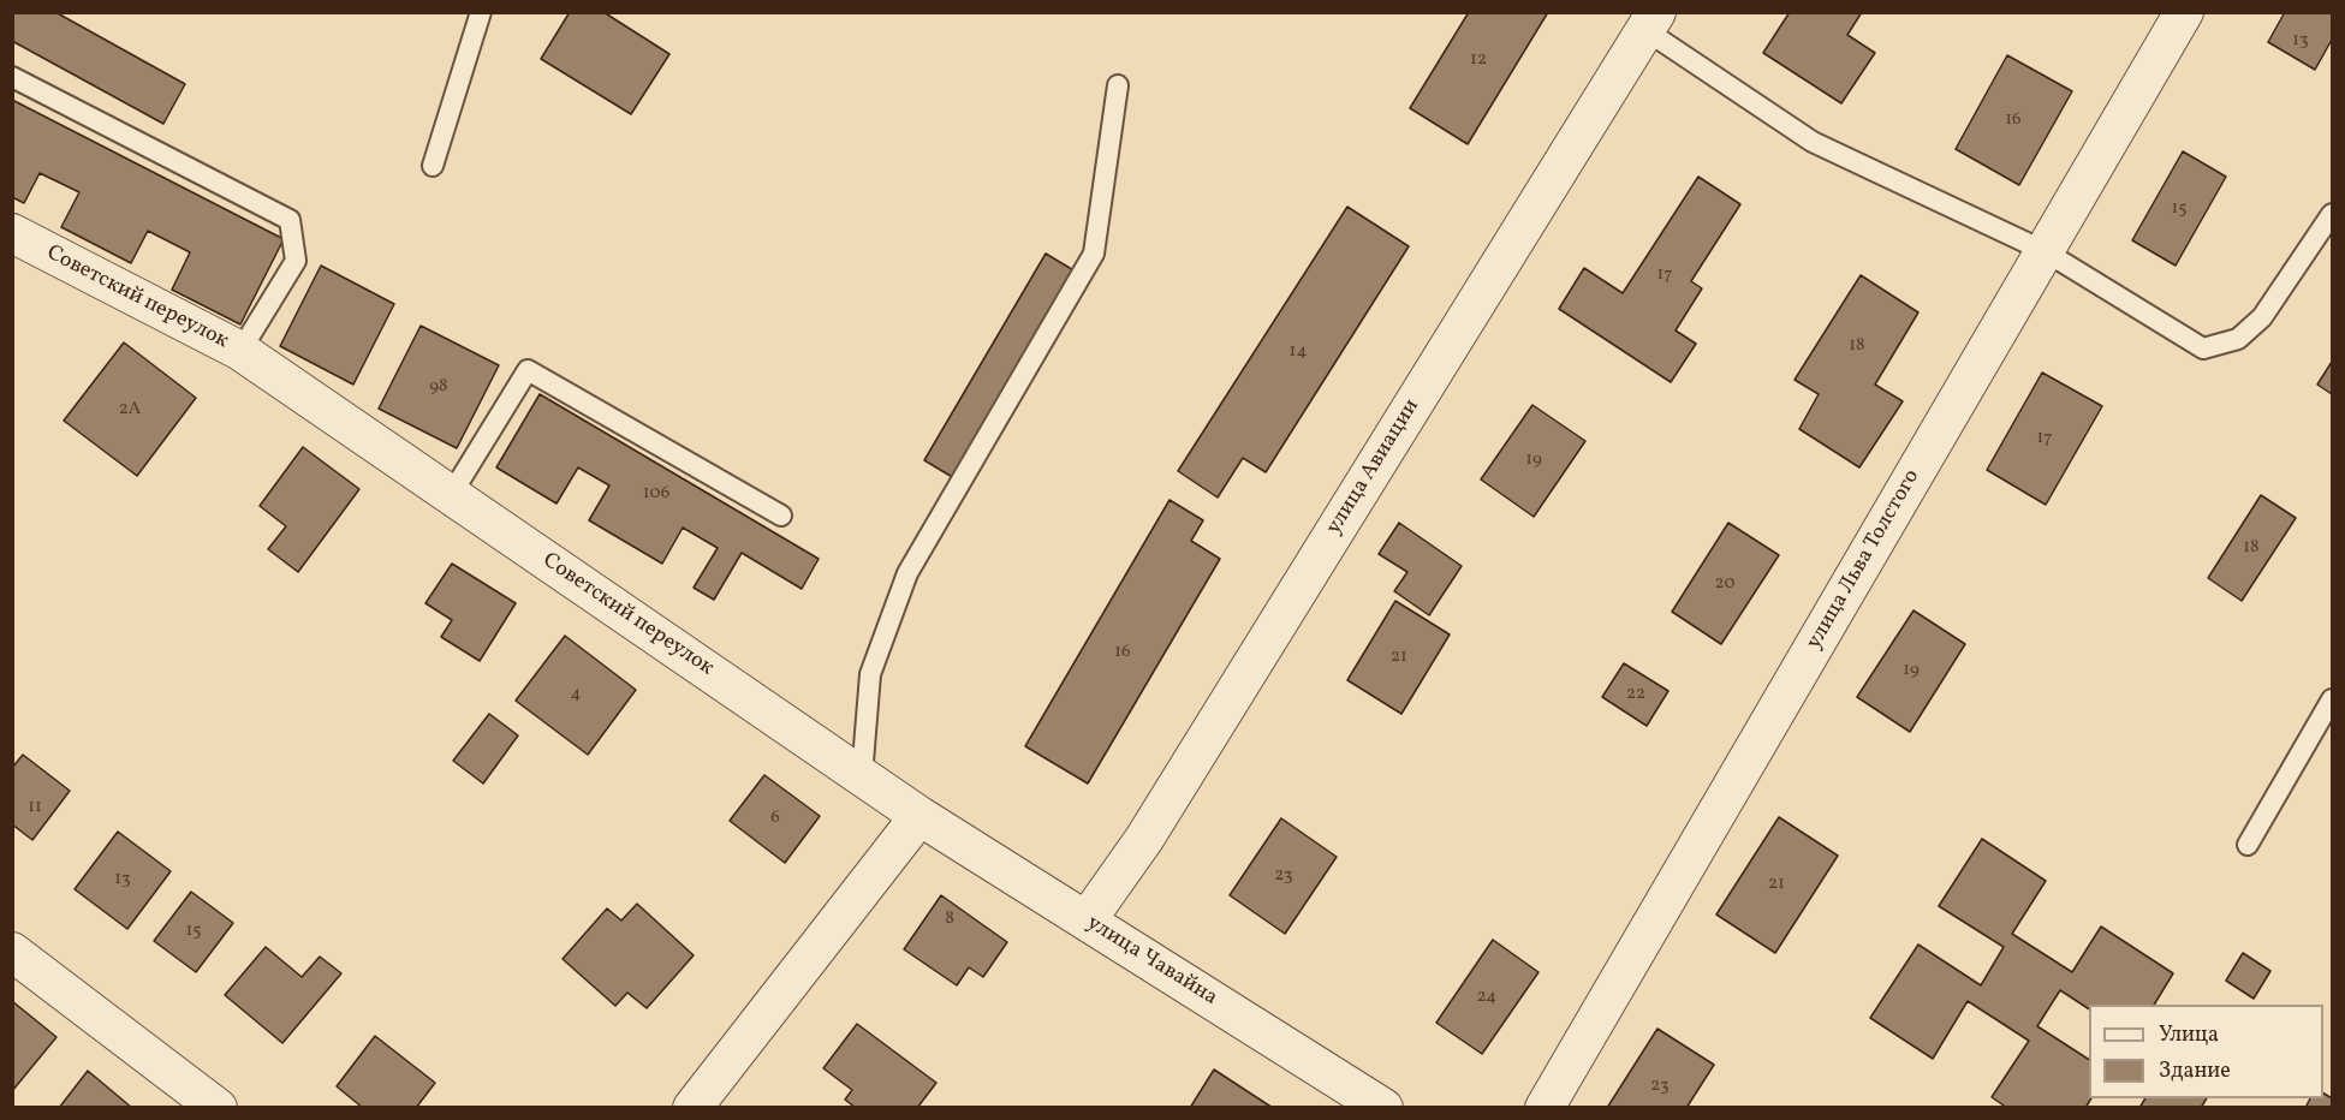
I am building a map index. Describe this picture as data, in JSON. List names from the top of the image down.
{
  "streets": {
    "street": [
      "Советский переулок",
      "улица Авиации",
      "улица Льва Толстого",
      "улица Чавайна"
    ]
  },
  "crossings": [
    ["Советский переулок", "улица Чавайна"],
    ["улица Авиации", "улица Чавайна"]
  ],
  "house_numbers": [
    "13",
    "12",
    "16",
    "15",
    "17",
    "18",
    "14",
    "98",
    "2А",
    "17",
    "19",
    "106",
    "18",
    "20",
    "16",
    "21",
    "19",
    "4",
    "22",
    "11",
    "6",
    "23",
    "13",
    "21",
    "8",
    "15",
    "24",
    "23"
  ],
  "legend": ["Улица", "Здание"]
}
